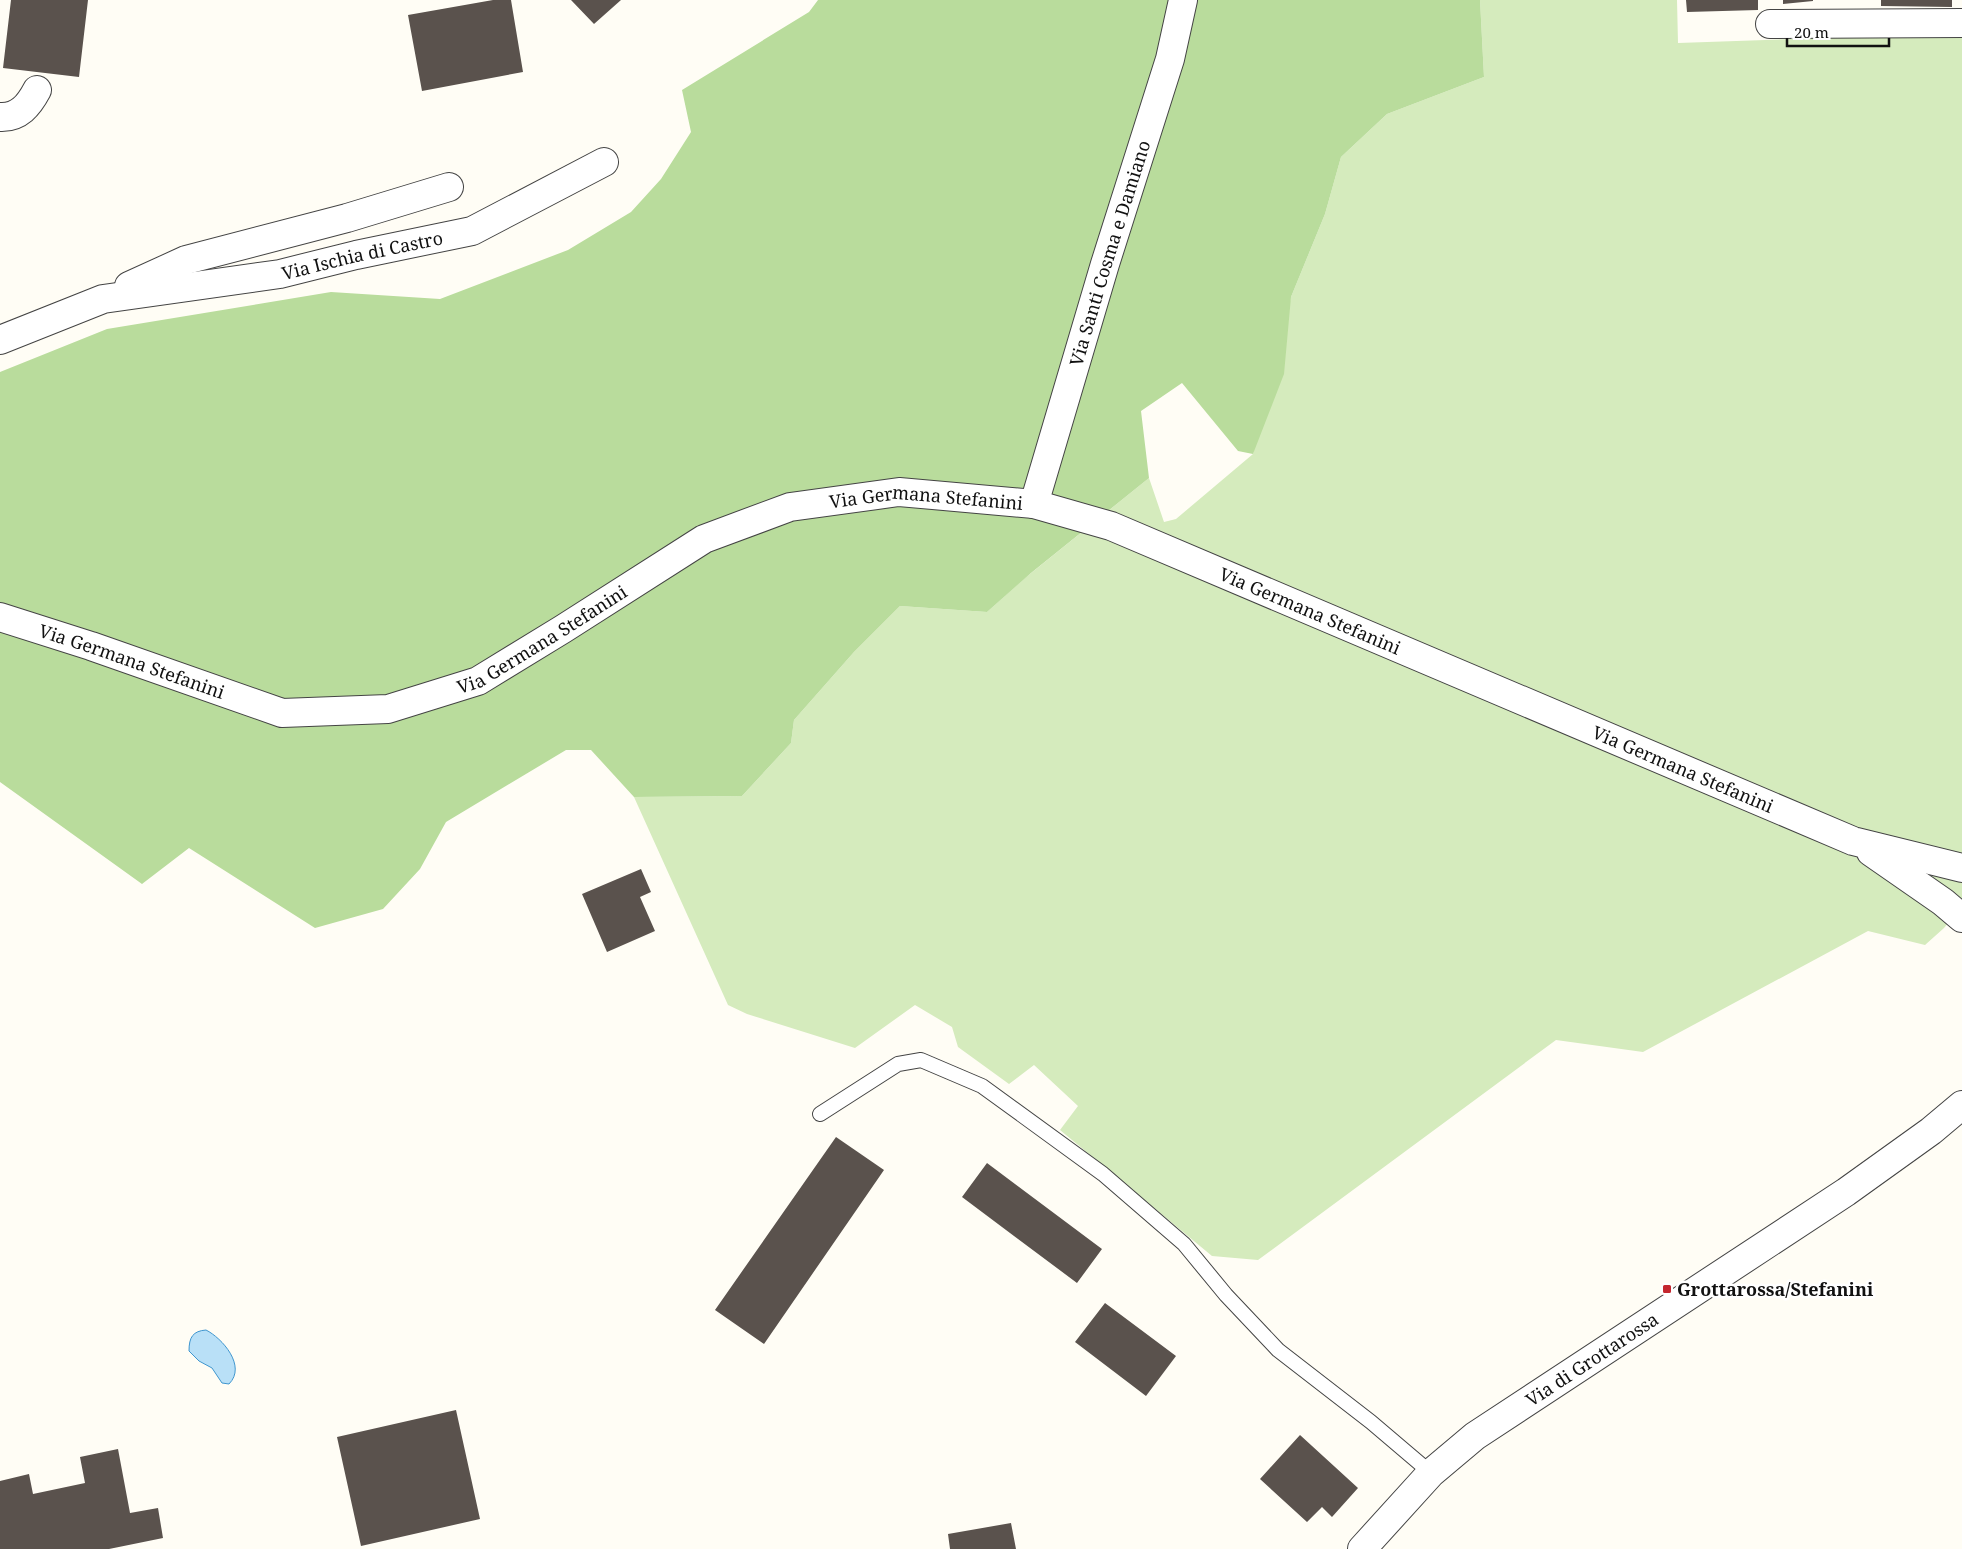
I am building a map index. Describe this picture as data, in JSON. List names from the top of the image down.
{
  "streets": {
    "street": [
      "Via Santi Cosma e Damiano",
      "Via Ischia di Castro",
      "Via Germana Stefanini",
      "Via di Grottarossa"
    ]
  },
  "crossings": [
    ["Via Santi Cosma e Damiano", "Via Germana Stefanini"]
  ],
  "places": {
    "transit": ["Grottarossa/Stefanini"]
  },
  "scale_bar": "20 m"
}
